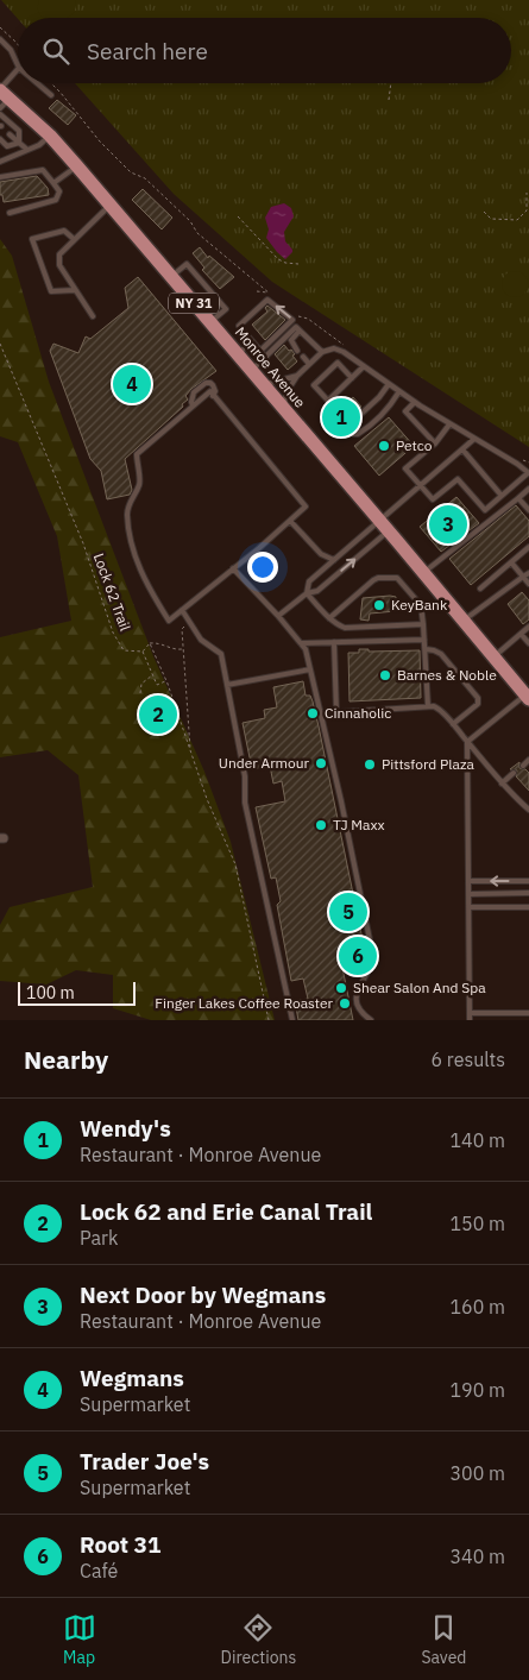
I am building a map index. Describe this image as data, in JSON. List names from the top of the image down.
{
  "streets": {
    "main road": ["NY 31", "Monroe Avenue"],
    "path": ["Lock 62 Trail"]
  },
  "places": [
    "Petco",
    "KeyBank",
    "Barnes & Noble",
    "Cinnaholic",
    "Under Armour",
    "Pittsford Plaza",
    "TJ Maxx",
    "Shear Salon And Spa",
    "Finger Lakes Coffee Roaster"
  ],
  "scale_bar": "100 m",
  "page": {
    "search": "Search here",
    "pins": [
      "4",
      "1",
      "3",
      "2",
      "5",
      "6"
    ],
    "scale": "100 m",
    "heading": ["Nearby", "6 results"],
    "list": [
      {
        "mark": "1",
        "name": "Wendy's",
        "note": "Restaurant · Monroe Avenue",
        "value": "140 m"
      },
      {
        "mark": "2",
        "name": "Lock 62 and Erie Canal Trail",
        "note": "Park",
        "value": "150 m"
      },
      {
        "mark": "3",
        "name": "Next Door by Wegmans",
        "note": "Restaurant · Monroe Avenue",
        "value": "160 m"
      },
      {
        "mark": "4",
        "name": "Wegmans",
        "note": "Supermarket",
        "value": "190 m"
      },
      {
        "mark": "5",
        "name": "Trader Joe's",
        "note": "Supermarket",
        "value": "300 m"
      },
      {
        "mark": "6",
        "name": "Root 31",
        "note": "Café",
        "value": "340 m"
      }
    ],
    "nav": ["Map", "Directions", "Saved"]
  }
}
